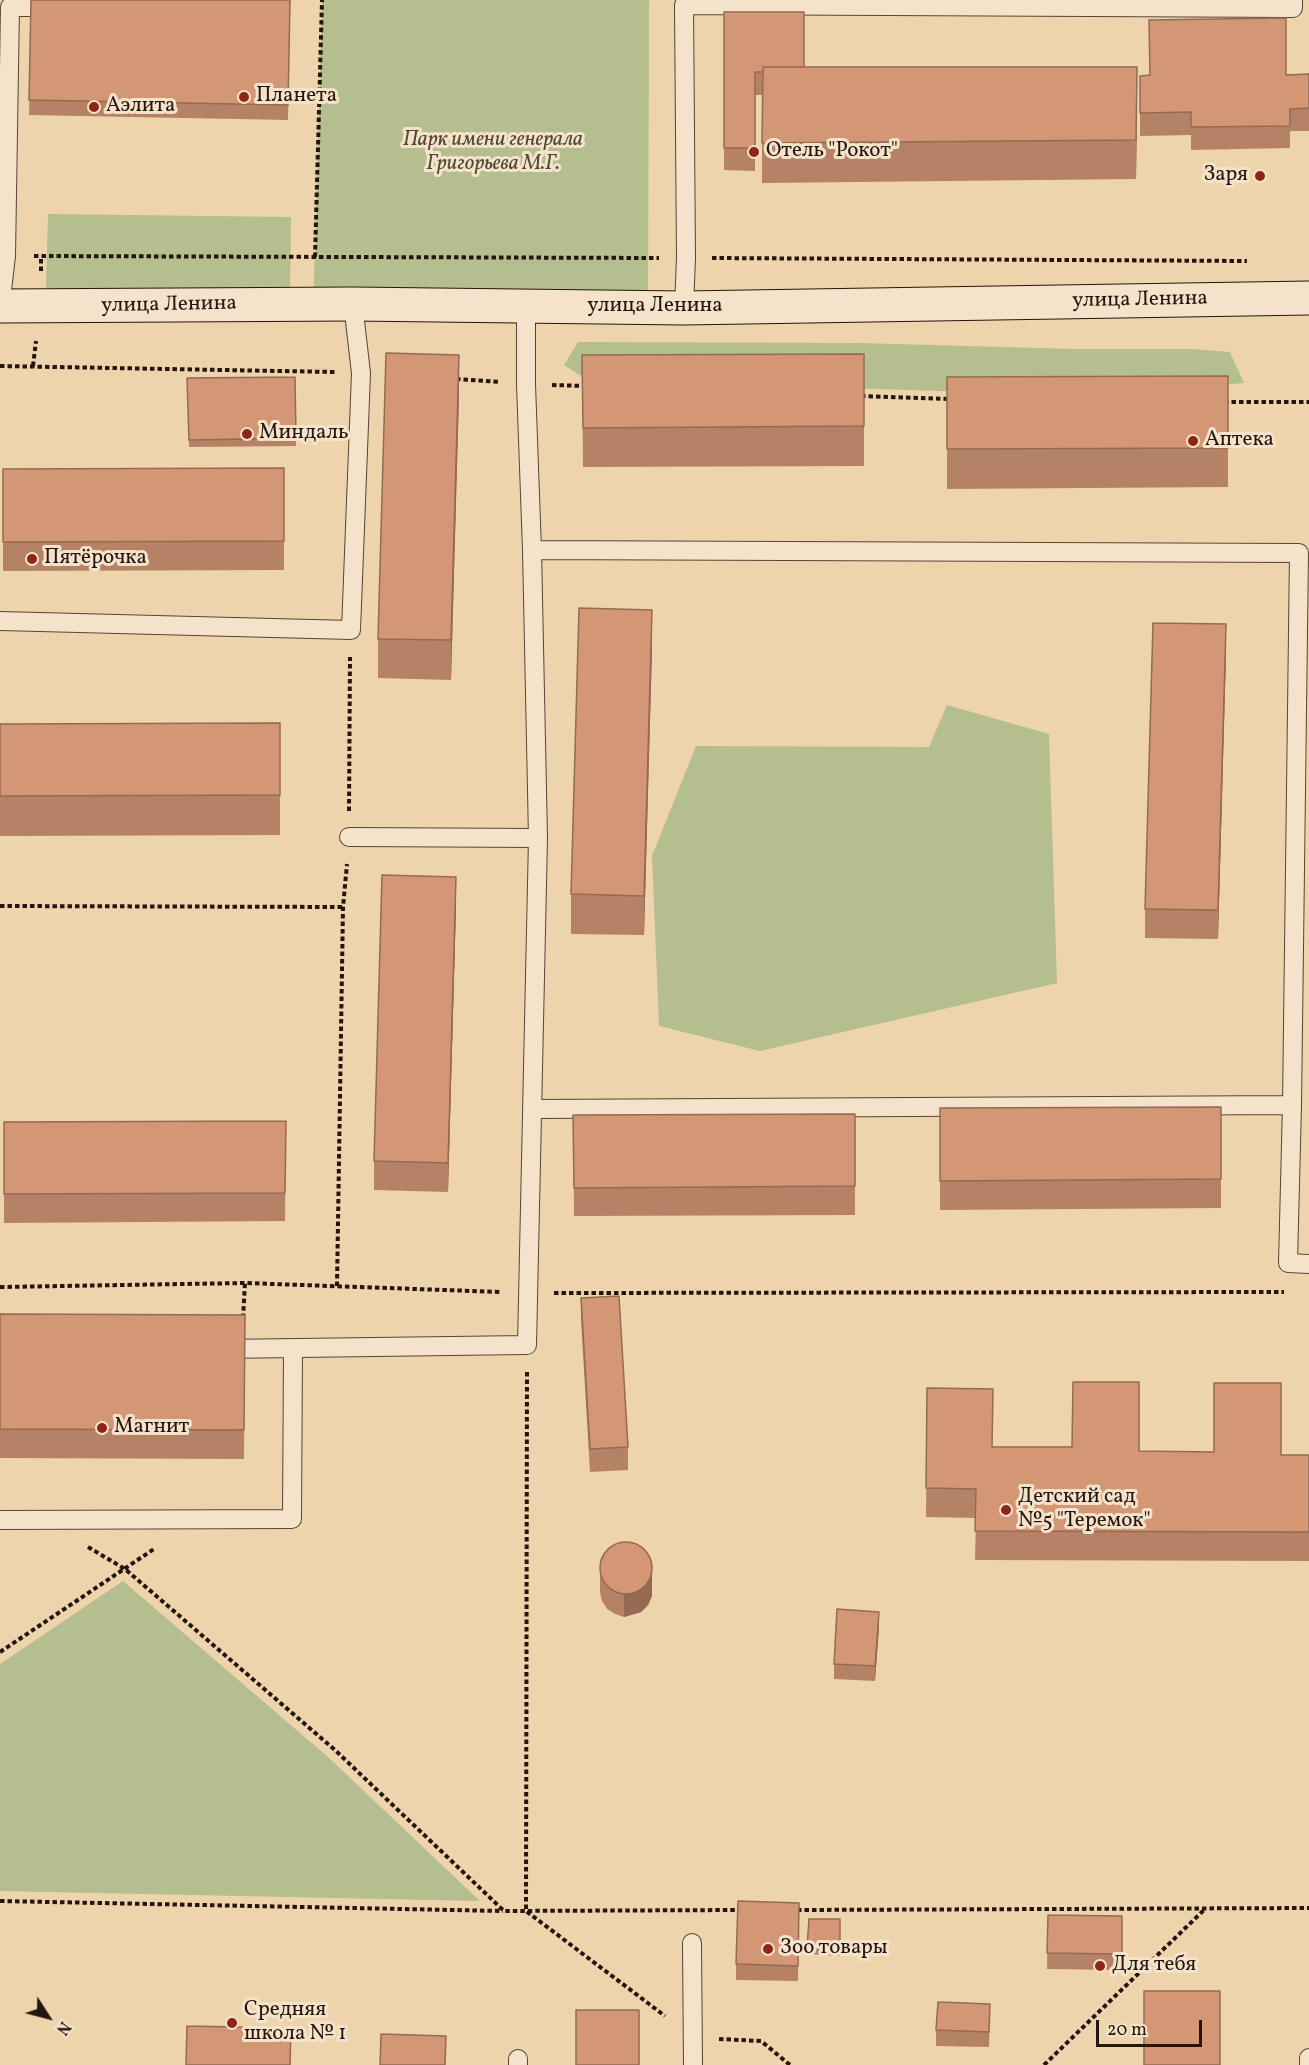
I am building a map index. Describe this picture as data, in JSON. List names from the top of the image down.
{
  "streets": {
    "street": ["улица Ленина"]
  },
  "parks": ["Парк имени генерала Григорьева М.Г."],
  "places": [
    "Планета",
    "Аэлита",
    "Отель \"Рокот\"",
    "Заря",
    "Миндаль",
    "Аптека",
    "Пятёрочка",
    "Магнит",
    "Детский сад №5 \"Теремок\"",
    "Зоо товары",
    "Для тебя",
    "Средняя школа № 1"
  ],
  "scale_bar": "20 m",
  "north": "bottom right"
}
